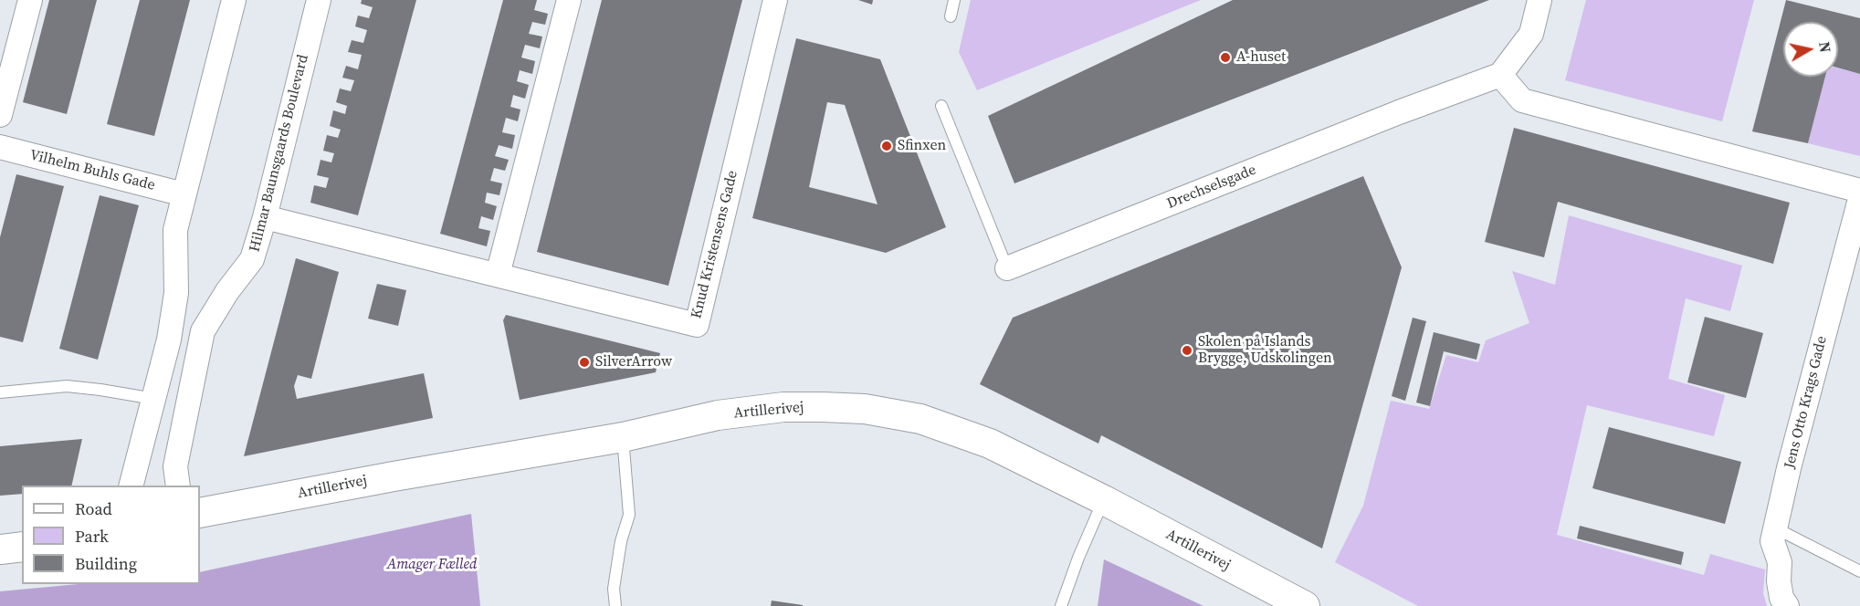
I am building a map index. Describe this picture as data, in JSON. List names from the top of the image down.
{
  "streets": {
    "street": [
      "Hilmar Baunsgaards Boulevard",
      "Vilhelm Buhls Gade",
      "Drechselsgade",
      "Knud Kristensens Gade",
      "Jens Otto Krags Gade",
      "Artillerivej"
    ]
  },
  "crossings": [
    ["Hilmar Baunsgaards Boulevard", "Knud Kristensens Gade"]
  ],
  "parks": ["Amager Fælled"],
  "places": [
    "A-huset",
    "Sfinxen",
    "Skolen på Islands Brygge, Udskolingen",
    "SilverArrow"
  ],
  "legend": ["Road", "Park", "Building"],
  "north": "right"
}
